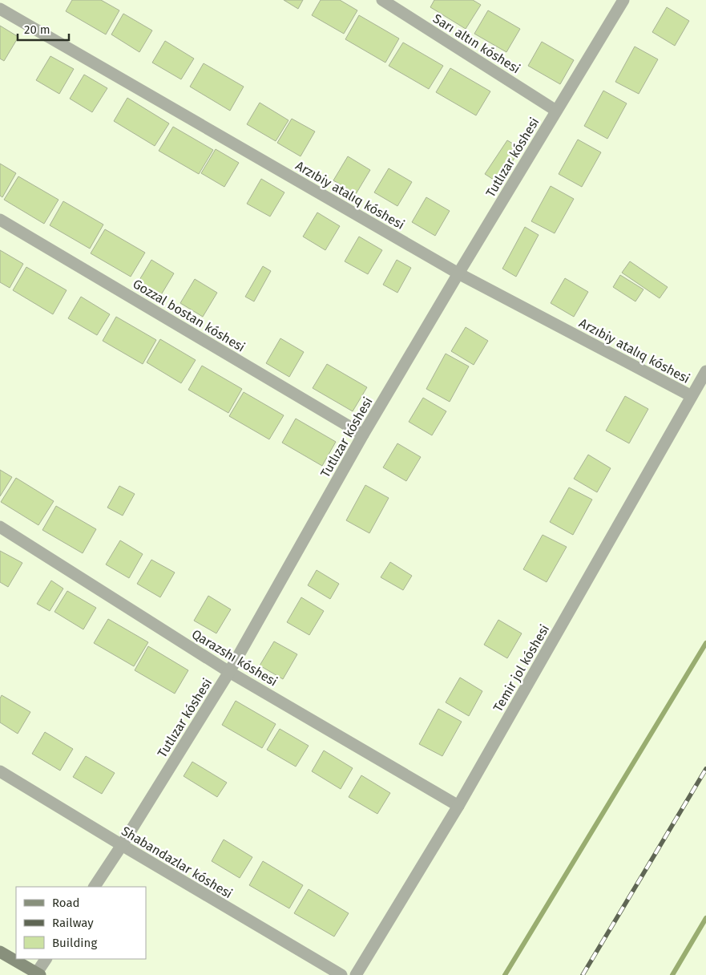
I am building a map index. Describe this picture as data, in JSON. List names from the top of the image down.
{
  "streets": {
    "street": [
      "Sarı altın kóshesi",
      "Tutlızar kóshesi",
      "Arzıbiy atalıq kóshesi",
      "Gozzal bostan kóshesi",
      "Qarazshı kóshesi",
      "Temir jol kóshesi",
      "Shabandazlar kóshesi"
    ]
  },
  "crossings": [
    ["Sarı altın kóshesi", "Tutlızar kóshesi"],
    ["Tutlızar kóshesi", "Arzıbiy atalıq kóshesi"],
    ["Tutlızar kóshesi", "Gozzal bostan kóshesi"],
    ["Tutlızar kóshesi", "Qarazshı kóshesi"],
    ["Tutlızar kóshesi", "Shabandazlar kóshesi"],
    ["Arzıbiy atalıq kóshesi", "Temir jol kóshesi"],
    ["Qarazshı kóshesi", "Temir jol kóshesi"]
  ],
  "legend": ["Road", "Railway", "Building"],
  "scale_bar": "20 m"
}
